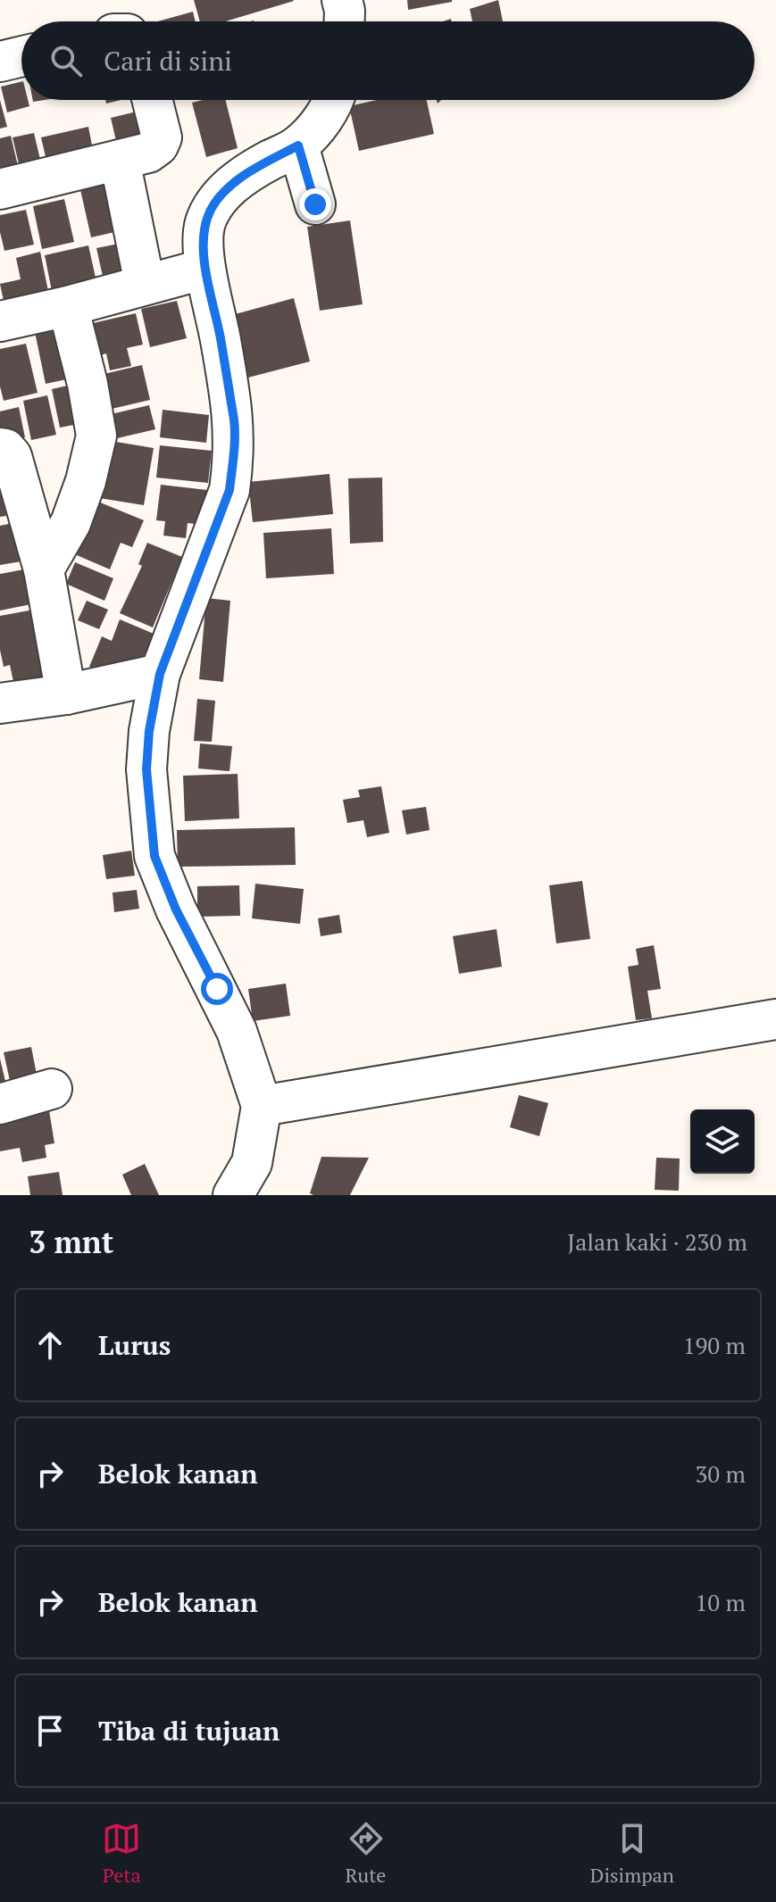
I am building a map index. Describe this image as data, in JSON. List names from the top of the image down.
{
  "page": {
    "search": "Cari di sini",
    "heading": ["3 mnt", "Jalan kaki · 230 m"],
    "list": [
      ["Lurus", "190 m"],
      ["Belok kanan", "30 m"],
      ["Belok kanan", "10 m"],
      "Tiba di tujuan"
    ],
    "nav": ["Peta", "Rute", "Disimpan"]
  }
}
